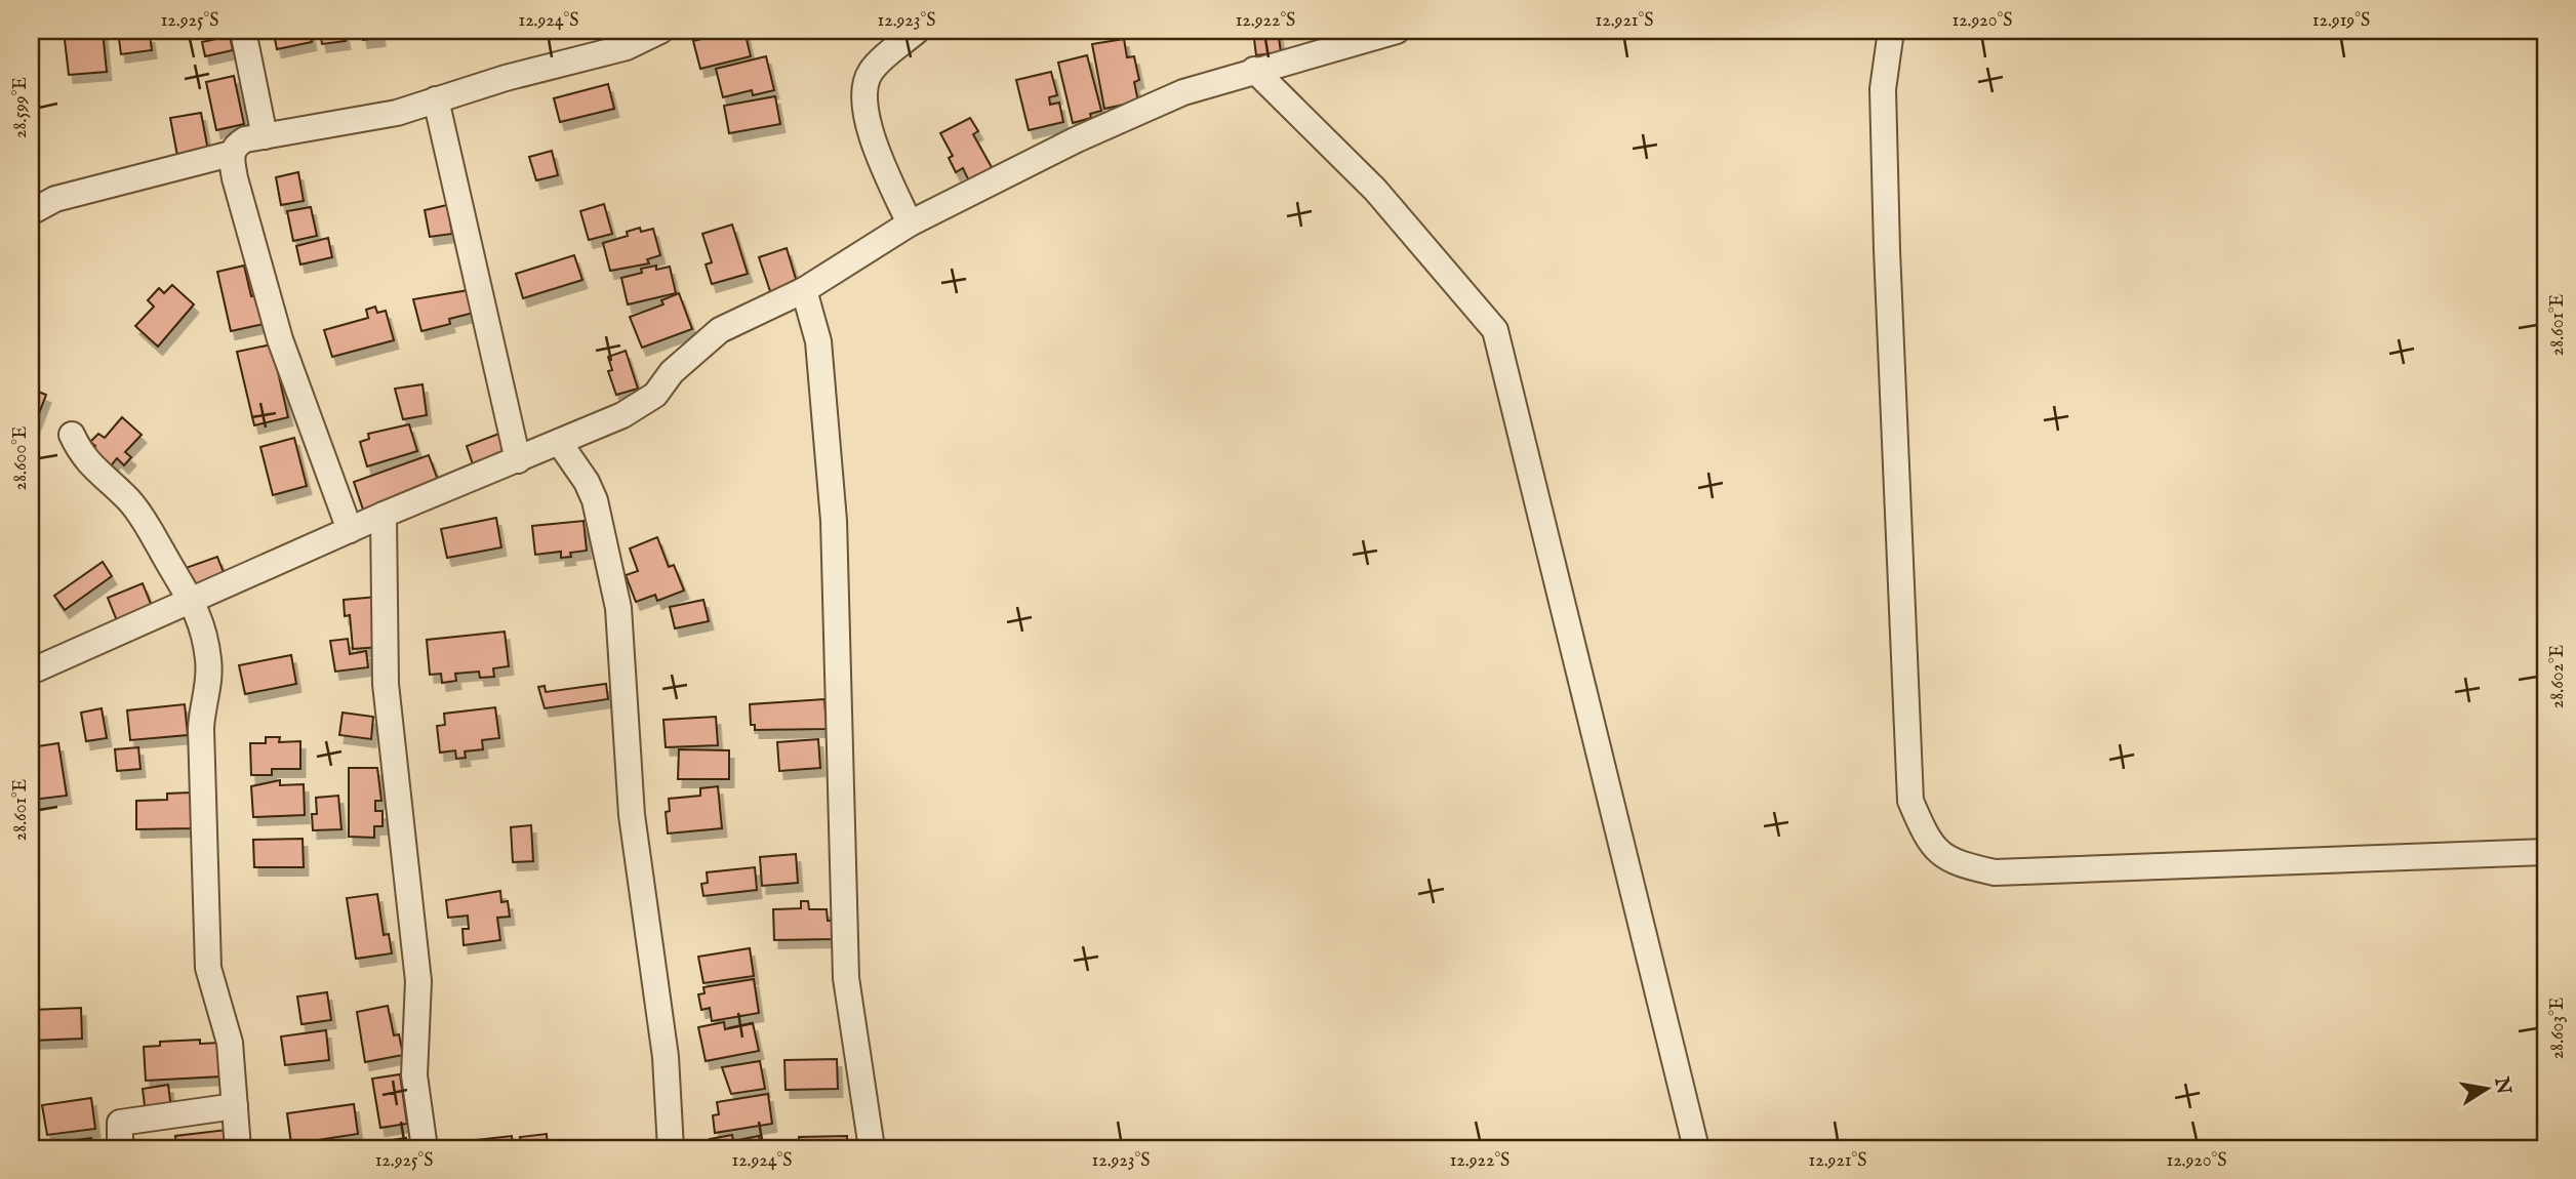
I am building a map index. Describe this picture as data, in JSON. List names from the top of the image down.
{
  "north": "right",
  "coordinates": [
    "12.925°S",
    "12.924°S",
    "12.923°S",
    "12.922°S",
    "12.921°S",
    "12.920°S",
    "12.919°S",
    "28.599°E",
    "28.601°E",
    "28.600°E",
    "28.602°E",
    "28.603°E"
  ]
}
